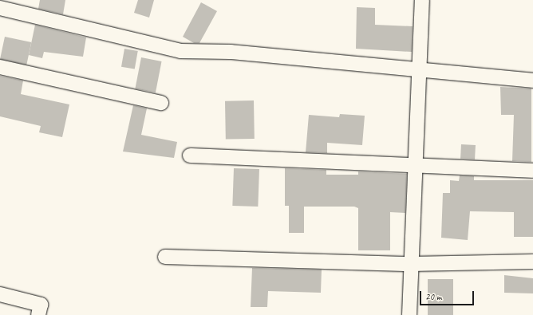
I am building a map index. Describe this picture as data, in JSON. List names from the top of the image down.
{
  "scale_bar": "20 m"
}
